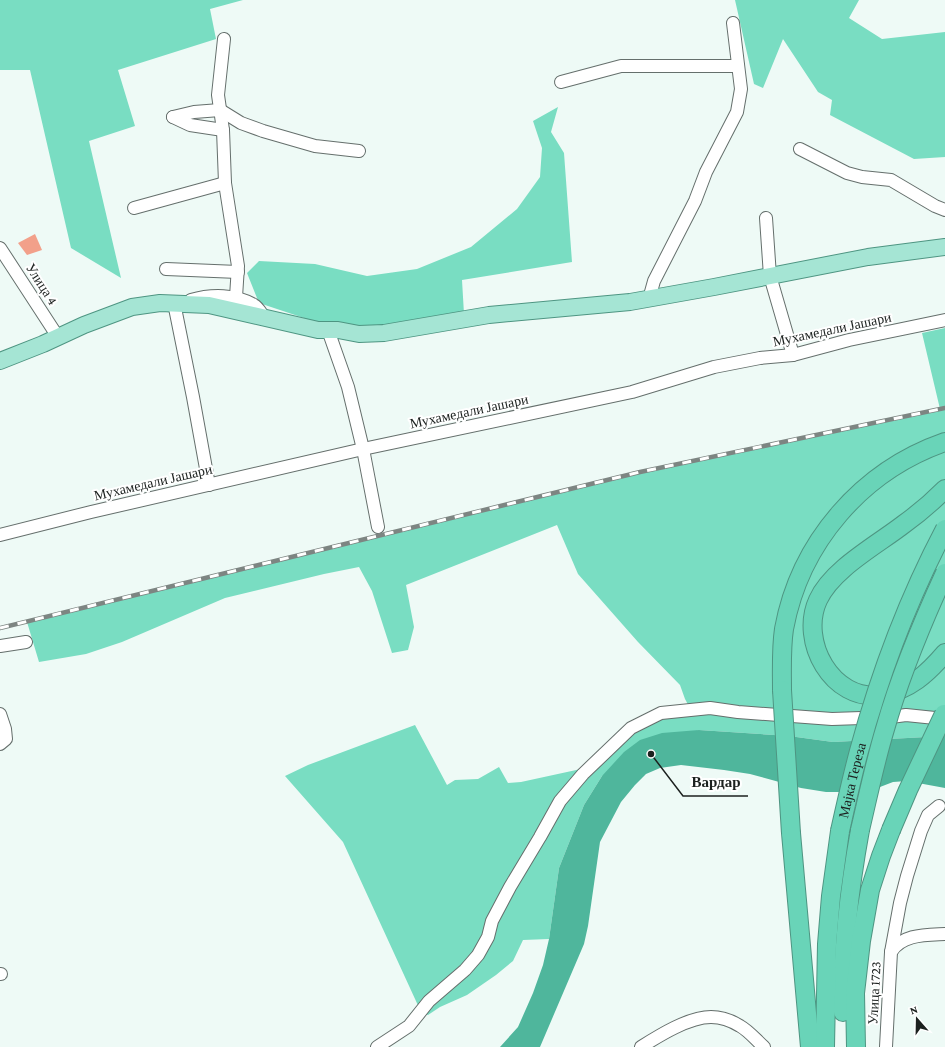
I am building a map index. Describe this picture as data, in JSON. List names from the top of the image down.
{
  "streets": {
    "highway": ["Мајка Тереза"],
    "street": ["Улица 4", "Мухамедали Јашари", "Улица 1723"]
  },
  "places": ["Вардар"],
  "north": "top"
}
